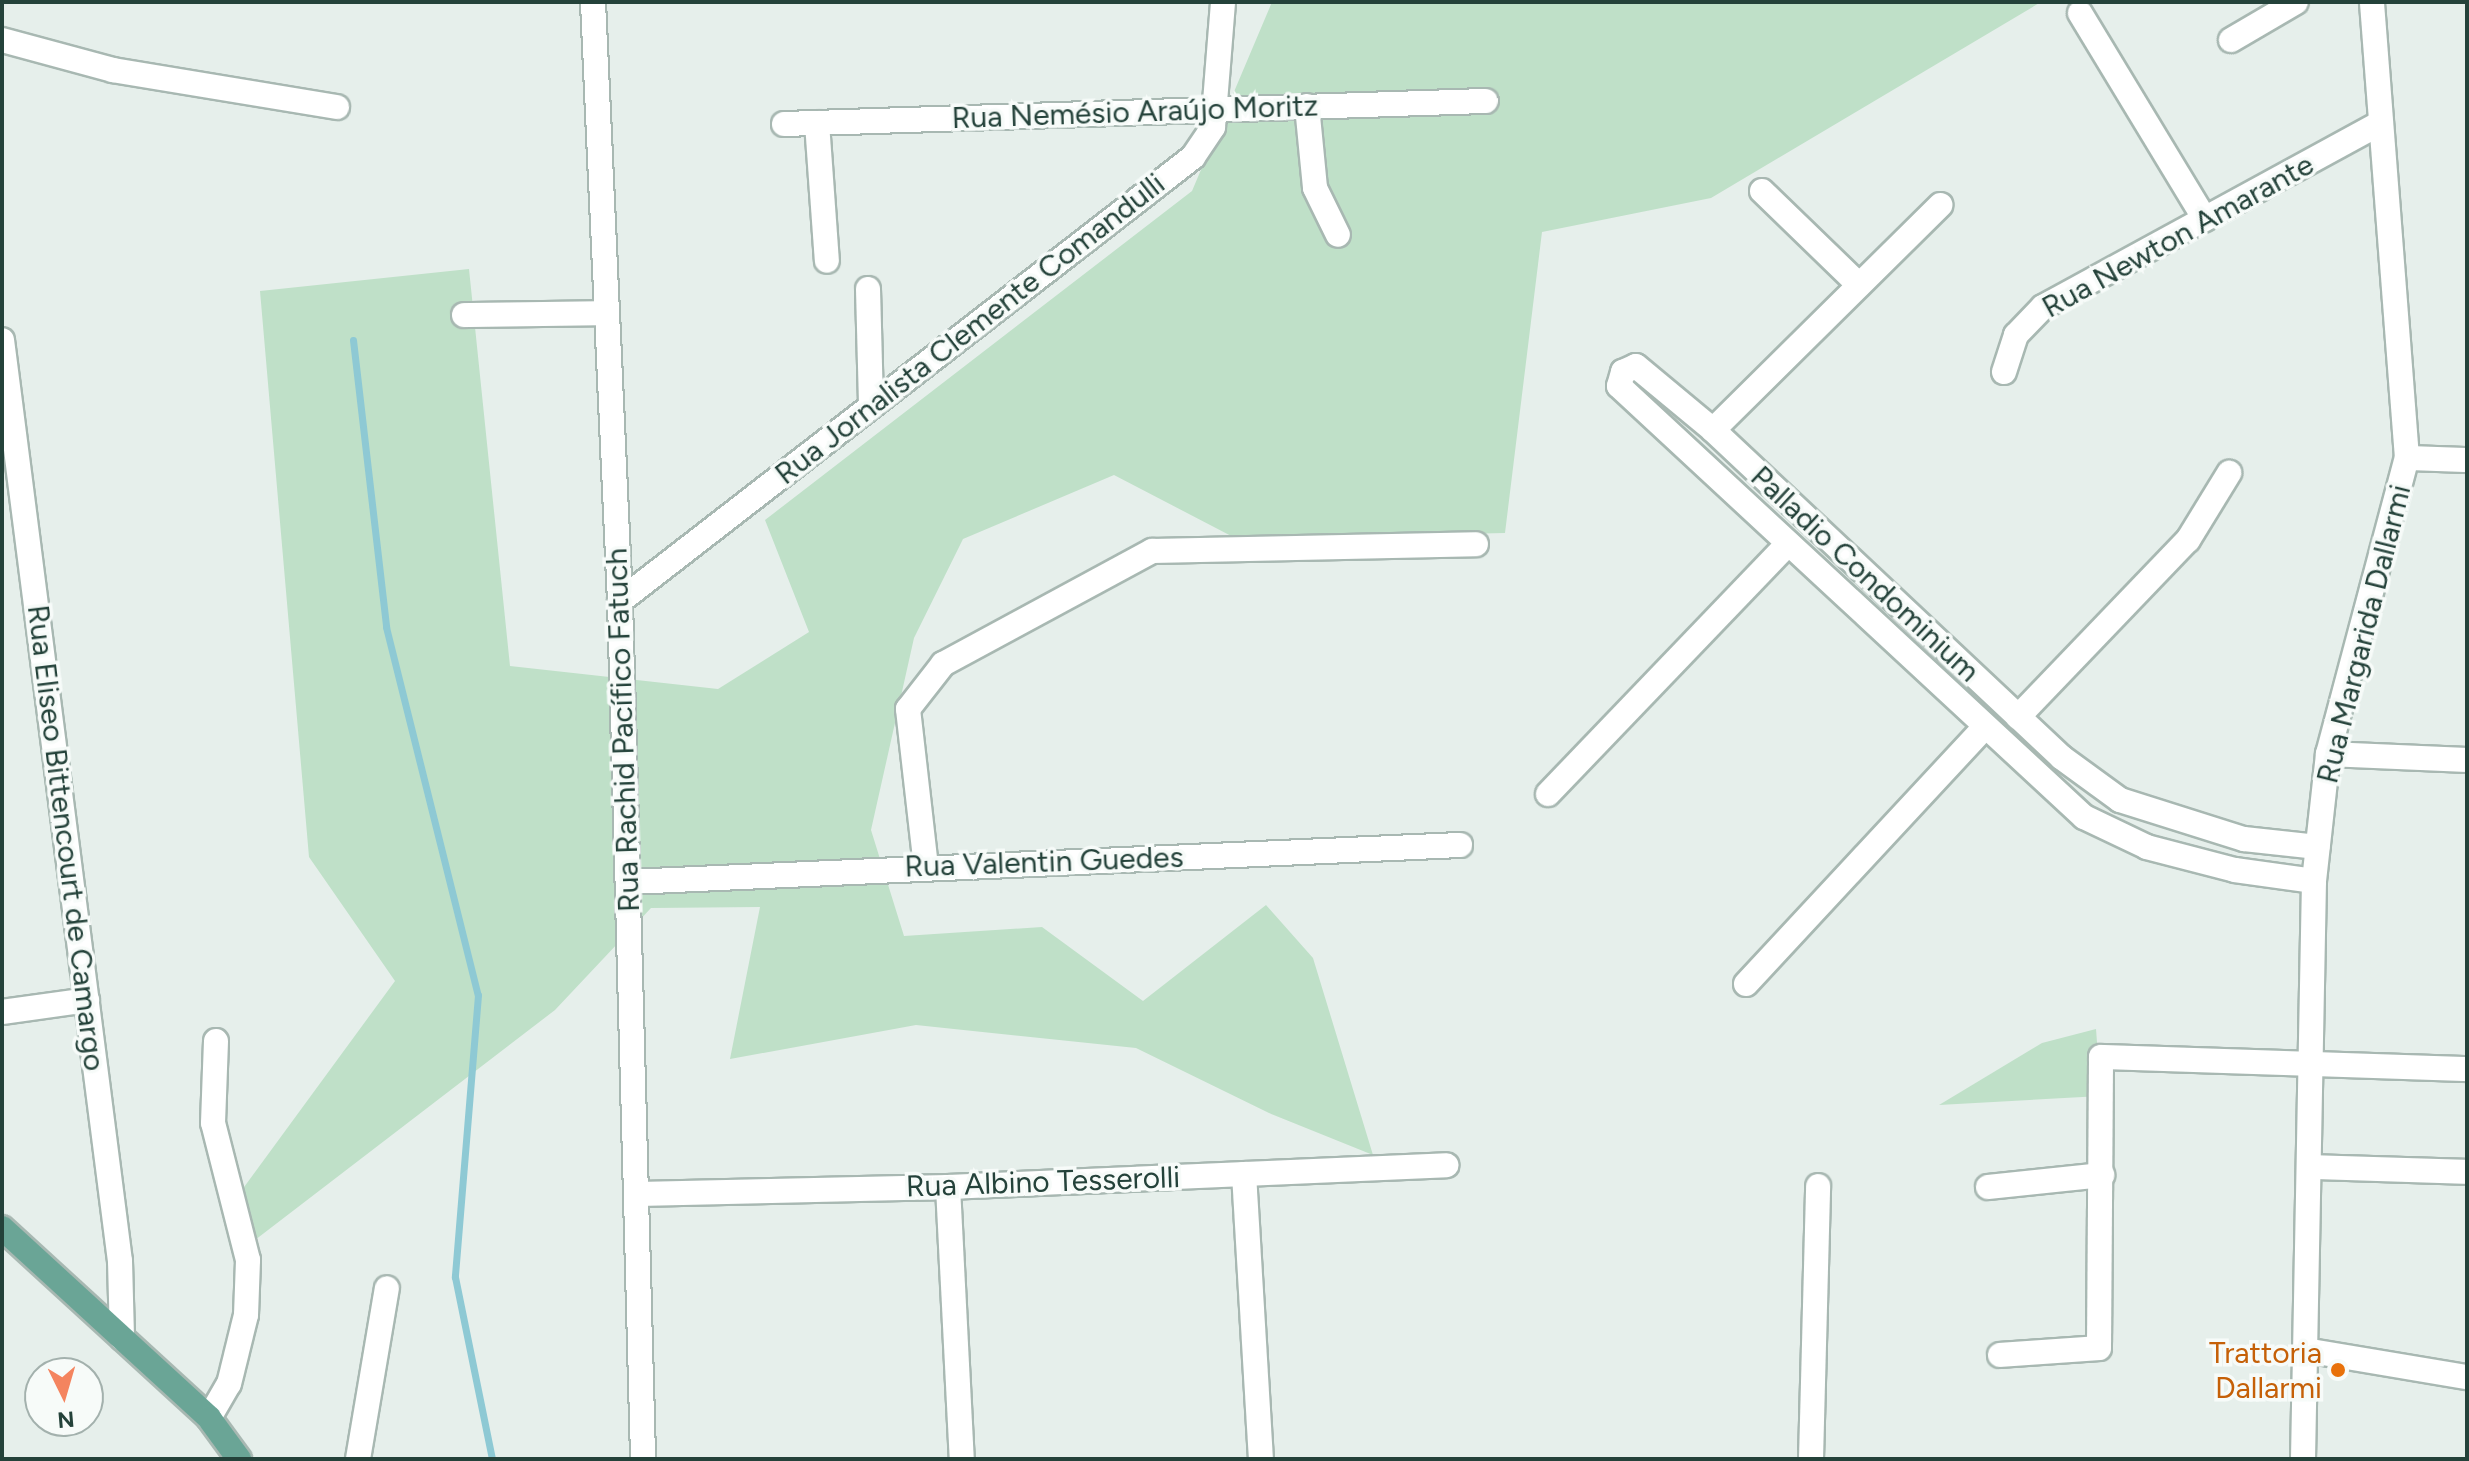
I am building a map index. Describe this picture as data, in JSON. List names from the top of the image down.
{
  "streets": {
    "street": [
      "Rua Nemésio Araújo Moritz",
      "Rua Newton Amarante",
      "Rua Jornalista Clemente Comandulli",
      "Palladio Condominium",
      "Rua Margarida Dallarmi",
      "Rua Rachid Pacífico Fatuch",
      "Rua Eliseo Bittencourt de Camargo",
      "Rua Valentin Guedes",
      "Rua Albino Tesserolli"
    ]
  },
  "crossings": [
    ["Rua Nemésio Araújo Moritz", "Rua Jornalista Clemente Comandulli"],
    ["Rua Newton Amarante", "Rua Margarida Dallarmi"],
    ["Rua Jornalista Clemente Comandulli", "Rua Rachid Pacífico Fatuch"],
    ["Palladio Condominium", "Rua Margarida Dallarmi"],
    ["Rua Rachid Pacífico Fatuch", "Rua Valentin Guedes"],
    ["Rua Rachid Pacífico Fatuch", "Rua Albino Tesserolli"]
  ],
  "places": ["Trattoria Dallarmi"],
  "north": "bottom"
}
